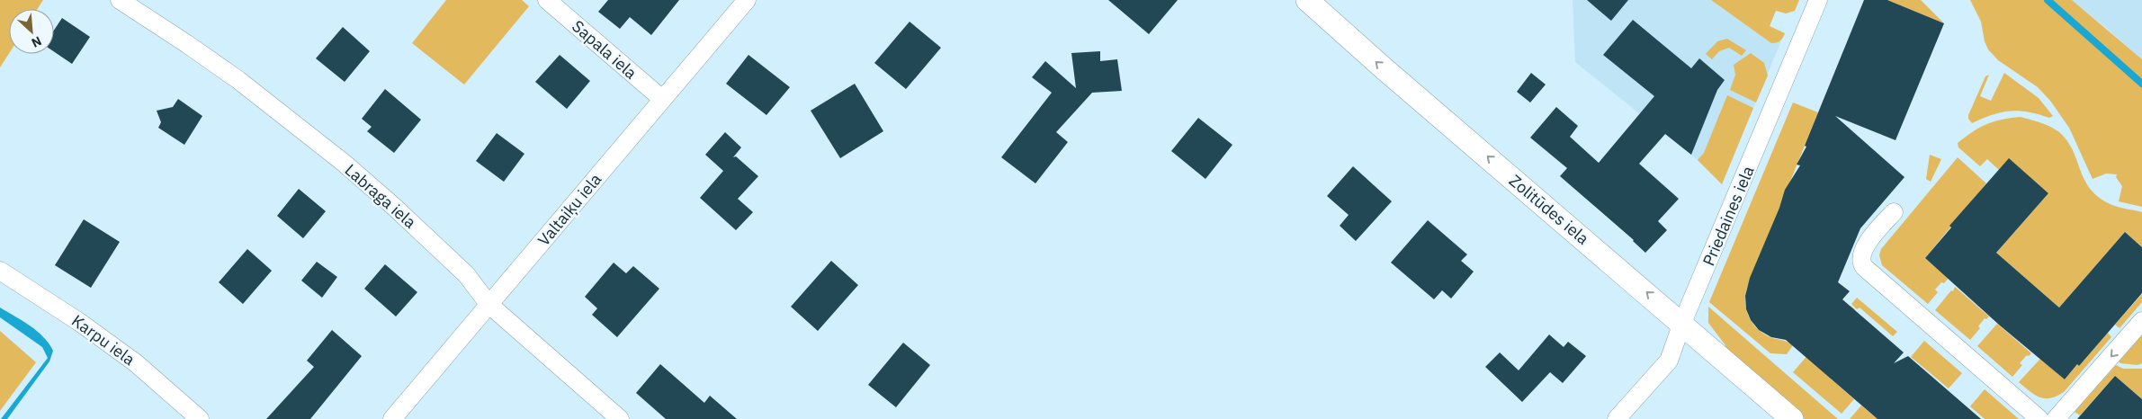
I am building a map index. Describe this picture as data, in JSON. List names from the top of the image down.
{
  "streets": {
    "street": [
      "Sapala iela",
      "Labraga iela",
      "Valtaiķu iela",
      "Zolitūdes iela",
      "Priedaines iela",
      "Karpu iela"
    ]
  },
  "crossings": [
    ["Sapala iela", "Valtaiķu iela"],
    ["Labraga iela", "Valtaiķu iela"],
    ["Zolitūdes iela", "Priedaines iela"]
  ],
  "one_way": ["Zolitūdes iela"],
  "north": "bottom right"
}
